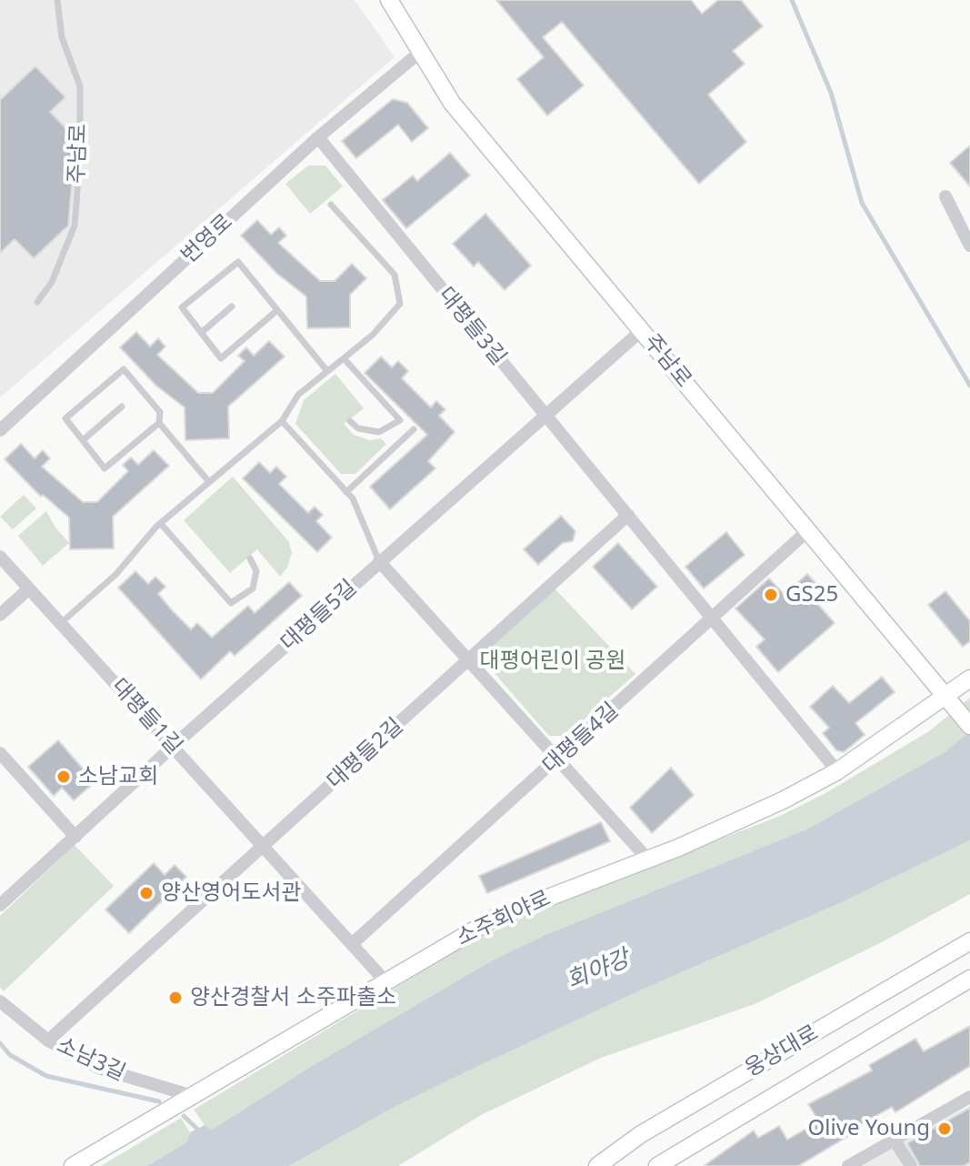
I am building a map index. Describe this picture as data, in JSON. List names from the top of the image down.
{
  "streets": {
    "main road": ["주남로", "소주회야로", "웅상대로"],
    "street": [
      "번영로",
      "대평들3길",
      "대평들5길",
      "대평들1길",
      "대평들4길",
      "대평들2길",
      "소남3길"
    ]
  },
  "crossings": [
    ["주남로", "번영로"],
    ["주남로", "대평들5길"],
    ["주남로", "대평들4길"],
    ["주남로", "소주회야로"],
    ["번영로", "대평들3길"],
    ["대평들3길", "대평들5길"],
    ["대평들3길", "대평들4길"],
    ["대평들3길", "소주회야로"],
    ["대평들5길", "대평들1길"],
    ["대평들1길", "대평들4길"],
    ["대평들1길", "대평들2길"],
    ["대평들1길", "소주회야로"],
    ["소주회야로", "소남3길"]
  ],
  "water": ["회야강"],
  "parks": ["대평어린이 공원"],
  "places": [
    "GS25",
    "소남교회",
    "양산영어도서관",
    "양산경찰서 소주파출소",
    "Olive Young"
  ]
}
